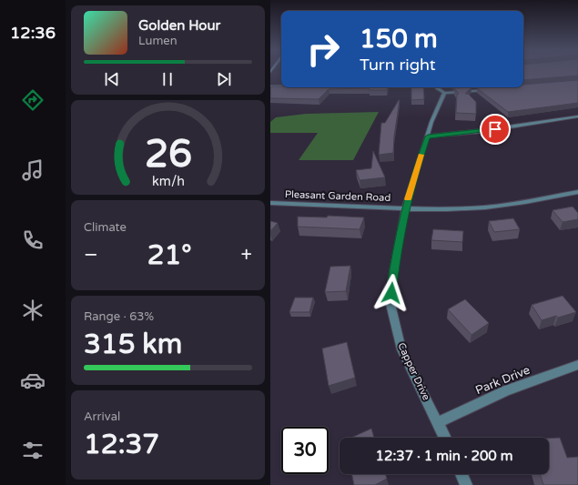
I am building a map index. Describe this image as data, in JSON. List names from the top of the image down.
{
  "streets": {
    "street": ["Pleasant Garden Road", "Capper Drive", "Park Drive"]
  },
  "crossings": [
    ["Pleasant Garden Road", "Capper Drive"],
    ["Capper Drive", "Park Drive"]
  ],
  "page": {
    "tabs": "12:36",
    "song": ["Golden Hour", "Lumen"],
    "turn": ["150 m", "Turn right"],
    "tile": [
      "Climate",
      ["Range · 63%", "315 km"],
      ["Arrival", "12:37"]
    ],
    "heat": ["−", "21°", "+"],
    "limit": "30",
    "trip": "12:37 · 1 min · 200 m",
    "gauge": ["26", "km/h"]
  }
}
